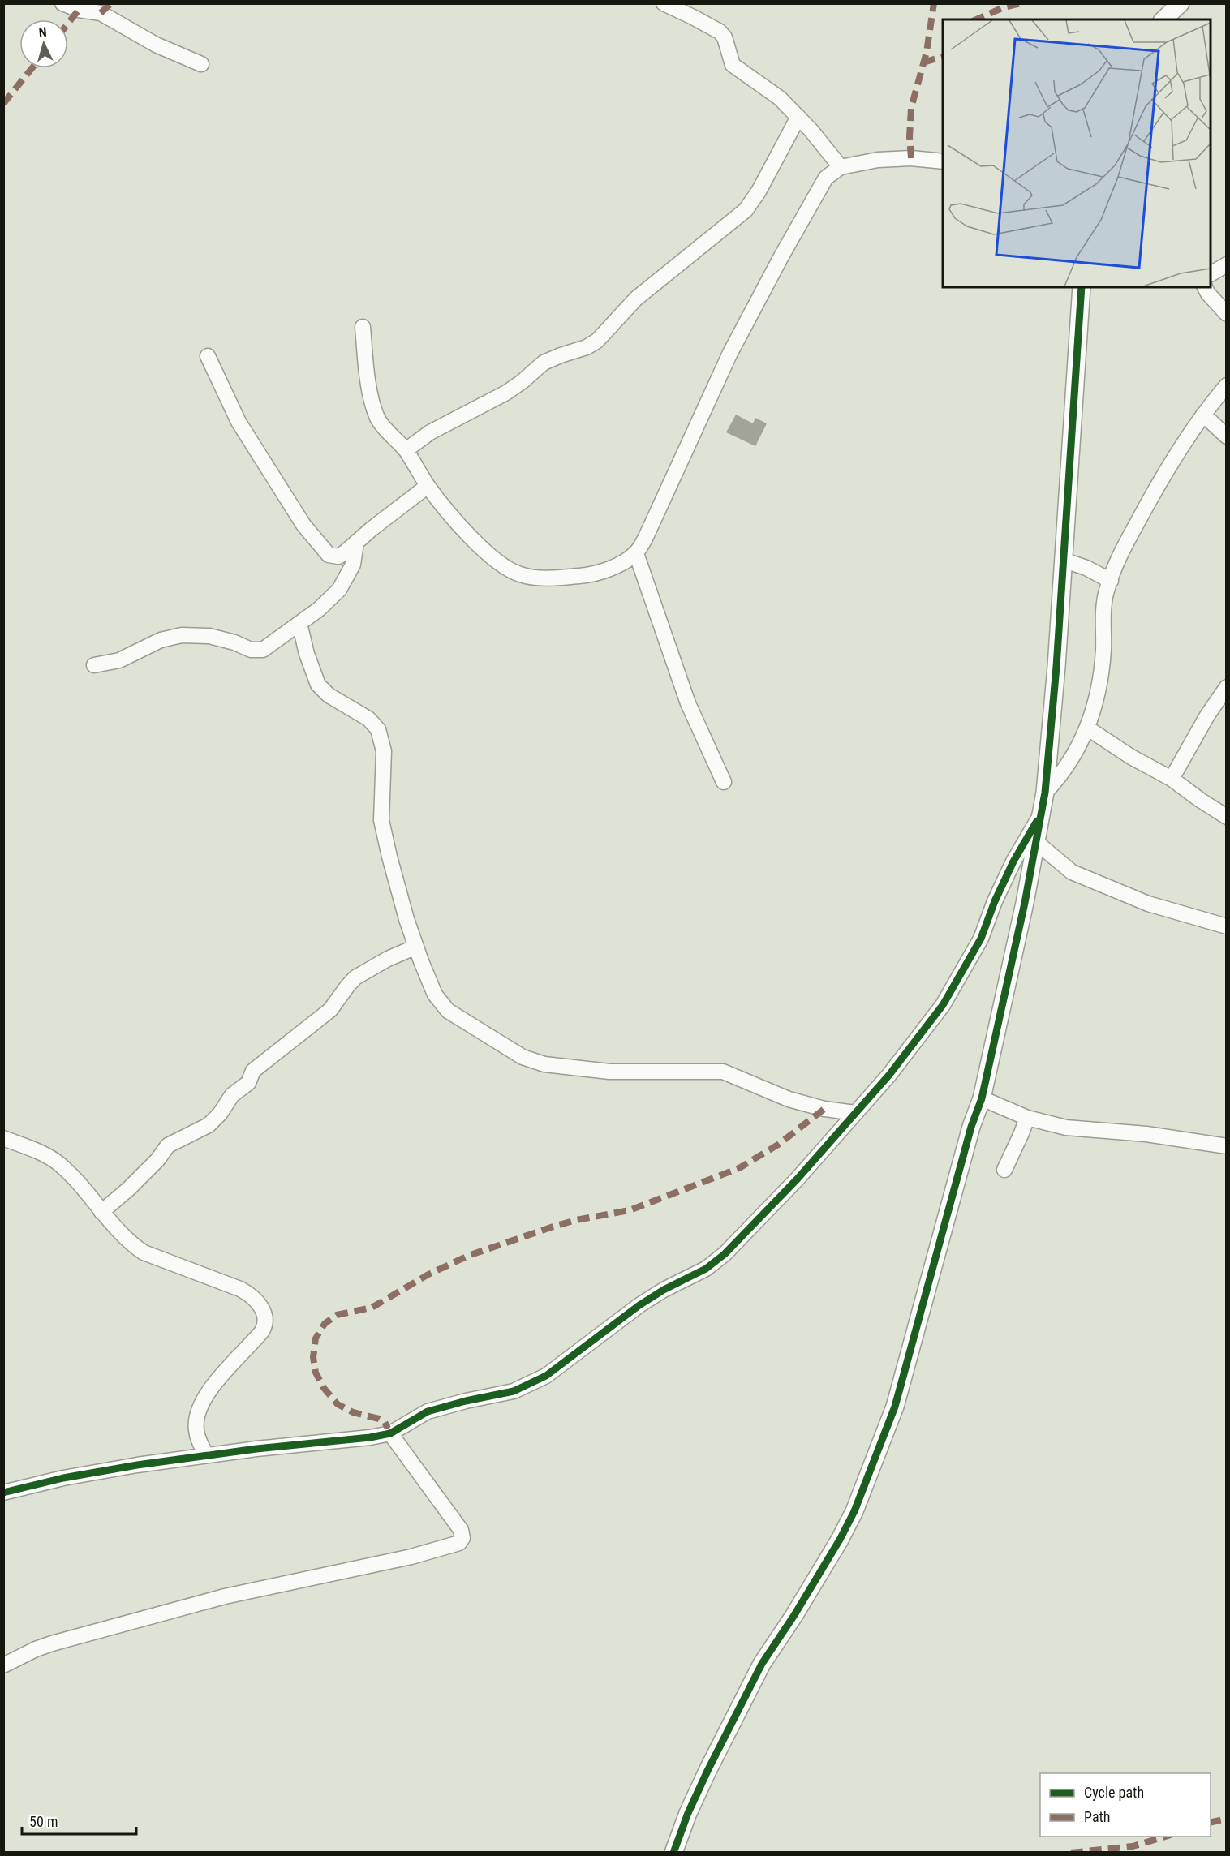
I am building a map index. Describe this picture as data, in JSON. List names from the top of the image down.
{
  "legend": ["Cycle path", "Path"],
  "scale_bar": "50 m",
  "north": "top"
}
